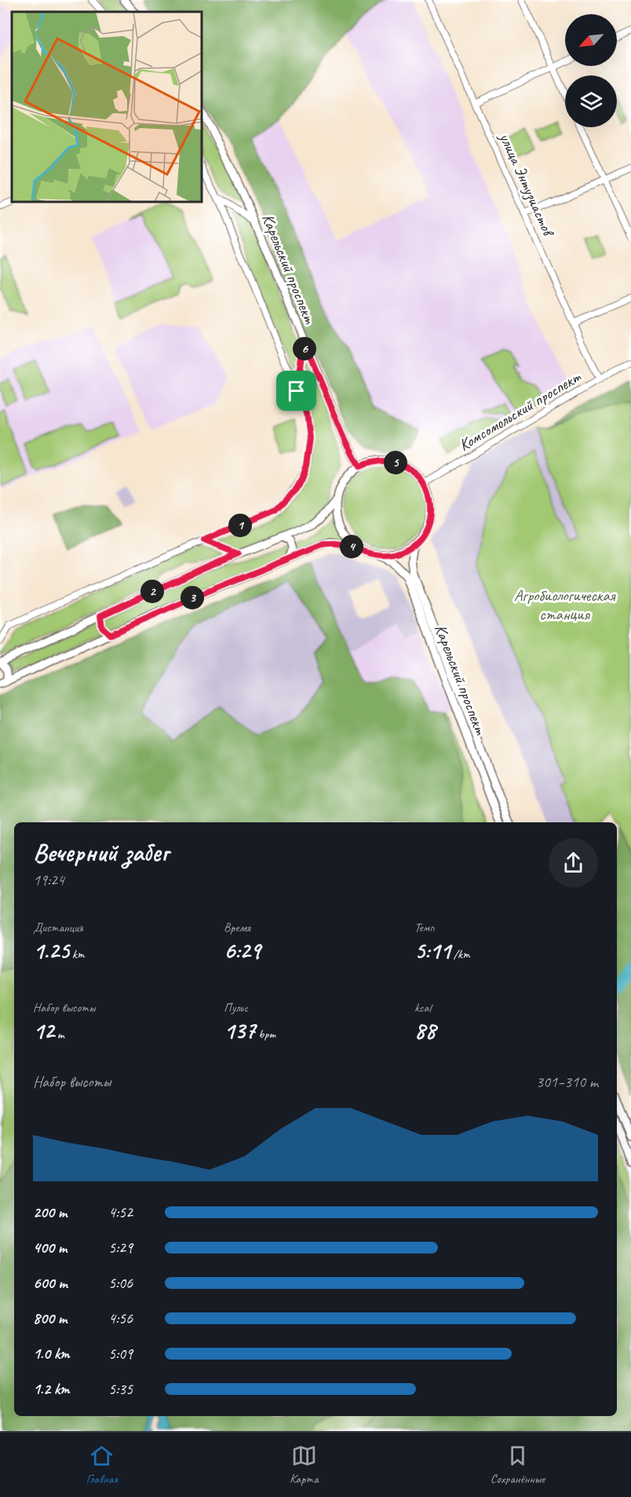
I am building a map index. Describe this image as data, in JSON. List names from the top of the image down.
{
  "streets": {
    "main road": ["Карельский проспект"],
    "street": ["улица Энтузиастов", "Комсомольский проспект"]
  },
  "crossings": [
    ["улица Энтузиастов", "Комсомольский проспект"],
    ["Карельский проспект", "Комсомольский проспект"]
  ],
  "parks": ["Агробиологическая станция"],
  "north": "bottom left",
  "page": {
    "pins": [
      "6",
      "5",
      "1",
      "4",
      "2",
      "3"
    ],
    "heading": ["Вечерний забег", "19:24"],
    "stats": [
      ["Дистанция", "1.25 km"],
      ["Время", "6:29"],
      ["Темп", "5:11 /km"],
      ["Набор высоты", "12 m"],
      ["Пульс", "137 bpm"],
      ["kcal", "88"]
    ],
    "chart": ["Набор высоты", "301–310 m"],
    "list": [
      {
        "name": "200 m",
        "note": "4:52"
      },
      {
        "name": "400 m",
        "note": "5:29"
      },
      {
        "name": "600 m",
        "note": "5:06"
      },
      {
        "name": "800 m",
        "note": "4:56"
      },
      {
        "name": "1.0 km",
        "note": "5:09"
      },
      {
        "name": "1.2 km",
        "note": "5:35"
      }
    ],
    "tabs": ["Главная", "Карта", "Сохранённые"]
  }
}
